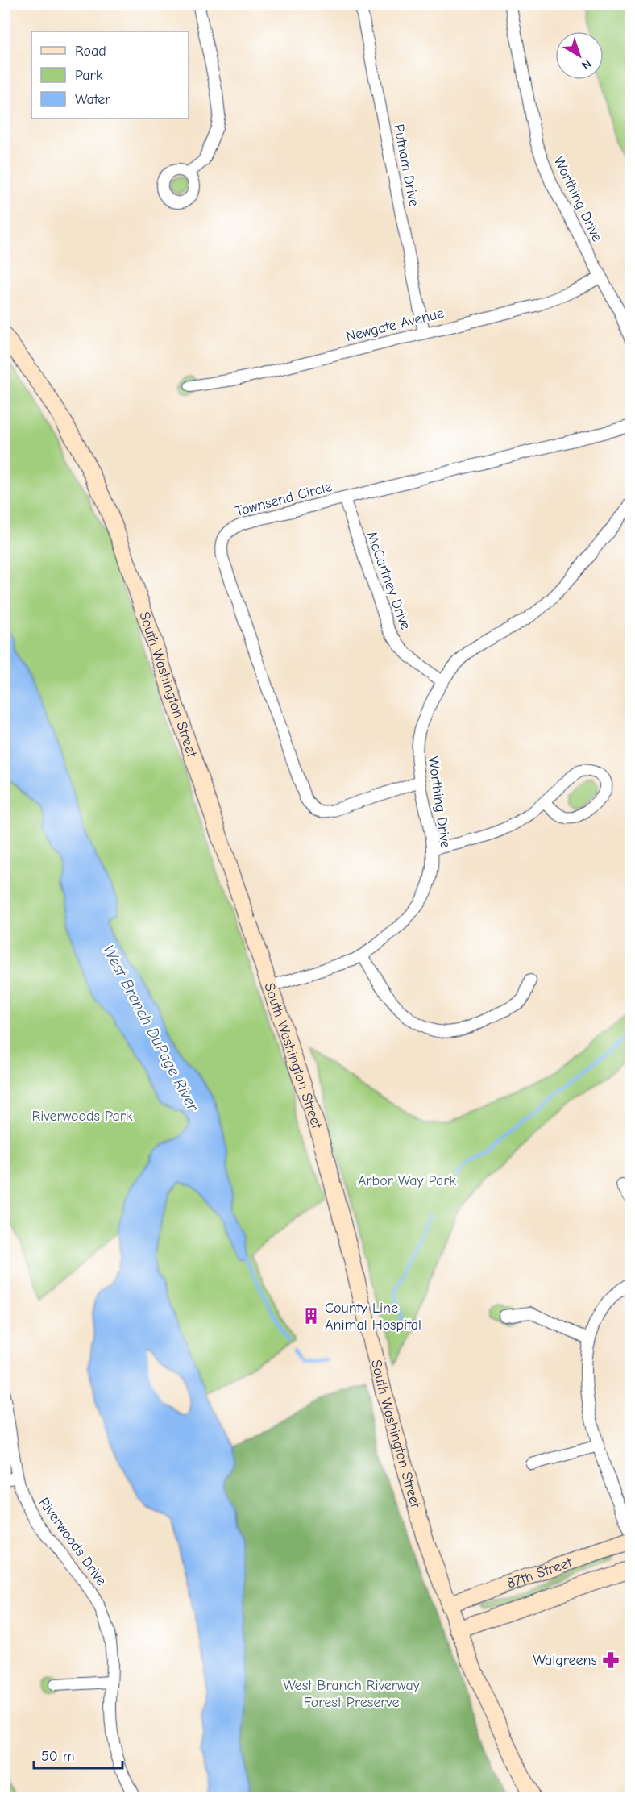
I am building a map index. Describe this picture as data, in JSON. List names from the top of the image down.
{
  "streets": {
    "main road": ["South Washington Street", "87th Street"],
    "street": [
      "Putnam Drive",
      "Worthing Drive",
      "Newgate Avenue",
      "Townsend Circle",
      "McCartney Drive",
      "Riverwoods Drive"
    ]
  },
  "crossings": [
    ["Putnam Drive", "Newgate Avenue"],
    ["Worthing Drive", "Newgate Avenue"],
    ["Worthing Drive", "Townsend Circle"],
    ["Worthing Drive", "McCartney Drive"],
    ["Worthing Drive", "South Washington Street"],
    ["Townsend Circle", "McCartney Drive"],
    ["South Washington Street", "87th Street"]
  ],
  "water": ["West Branch DuPage River"],
  "parks": ["Riverwoods Park", "Arbor Way Park", "West Branch Riverway Forest Preserve"],
  "places": {
    "building": ["County Line Animal Hospital"],
    "pharmacy": ["Walgreens"]
  },
  "legend": ["Road", "Park", "Water"],
  "scale_bar": "50 m",
  "north": "bottom right"
}
